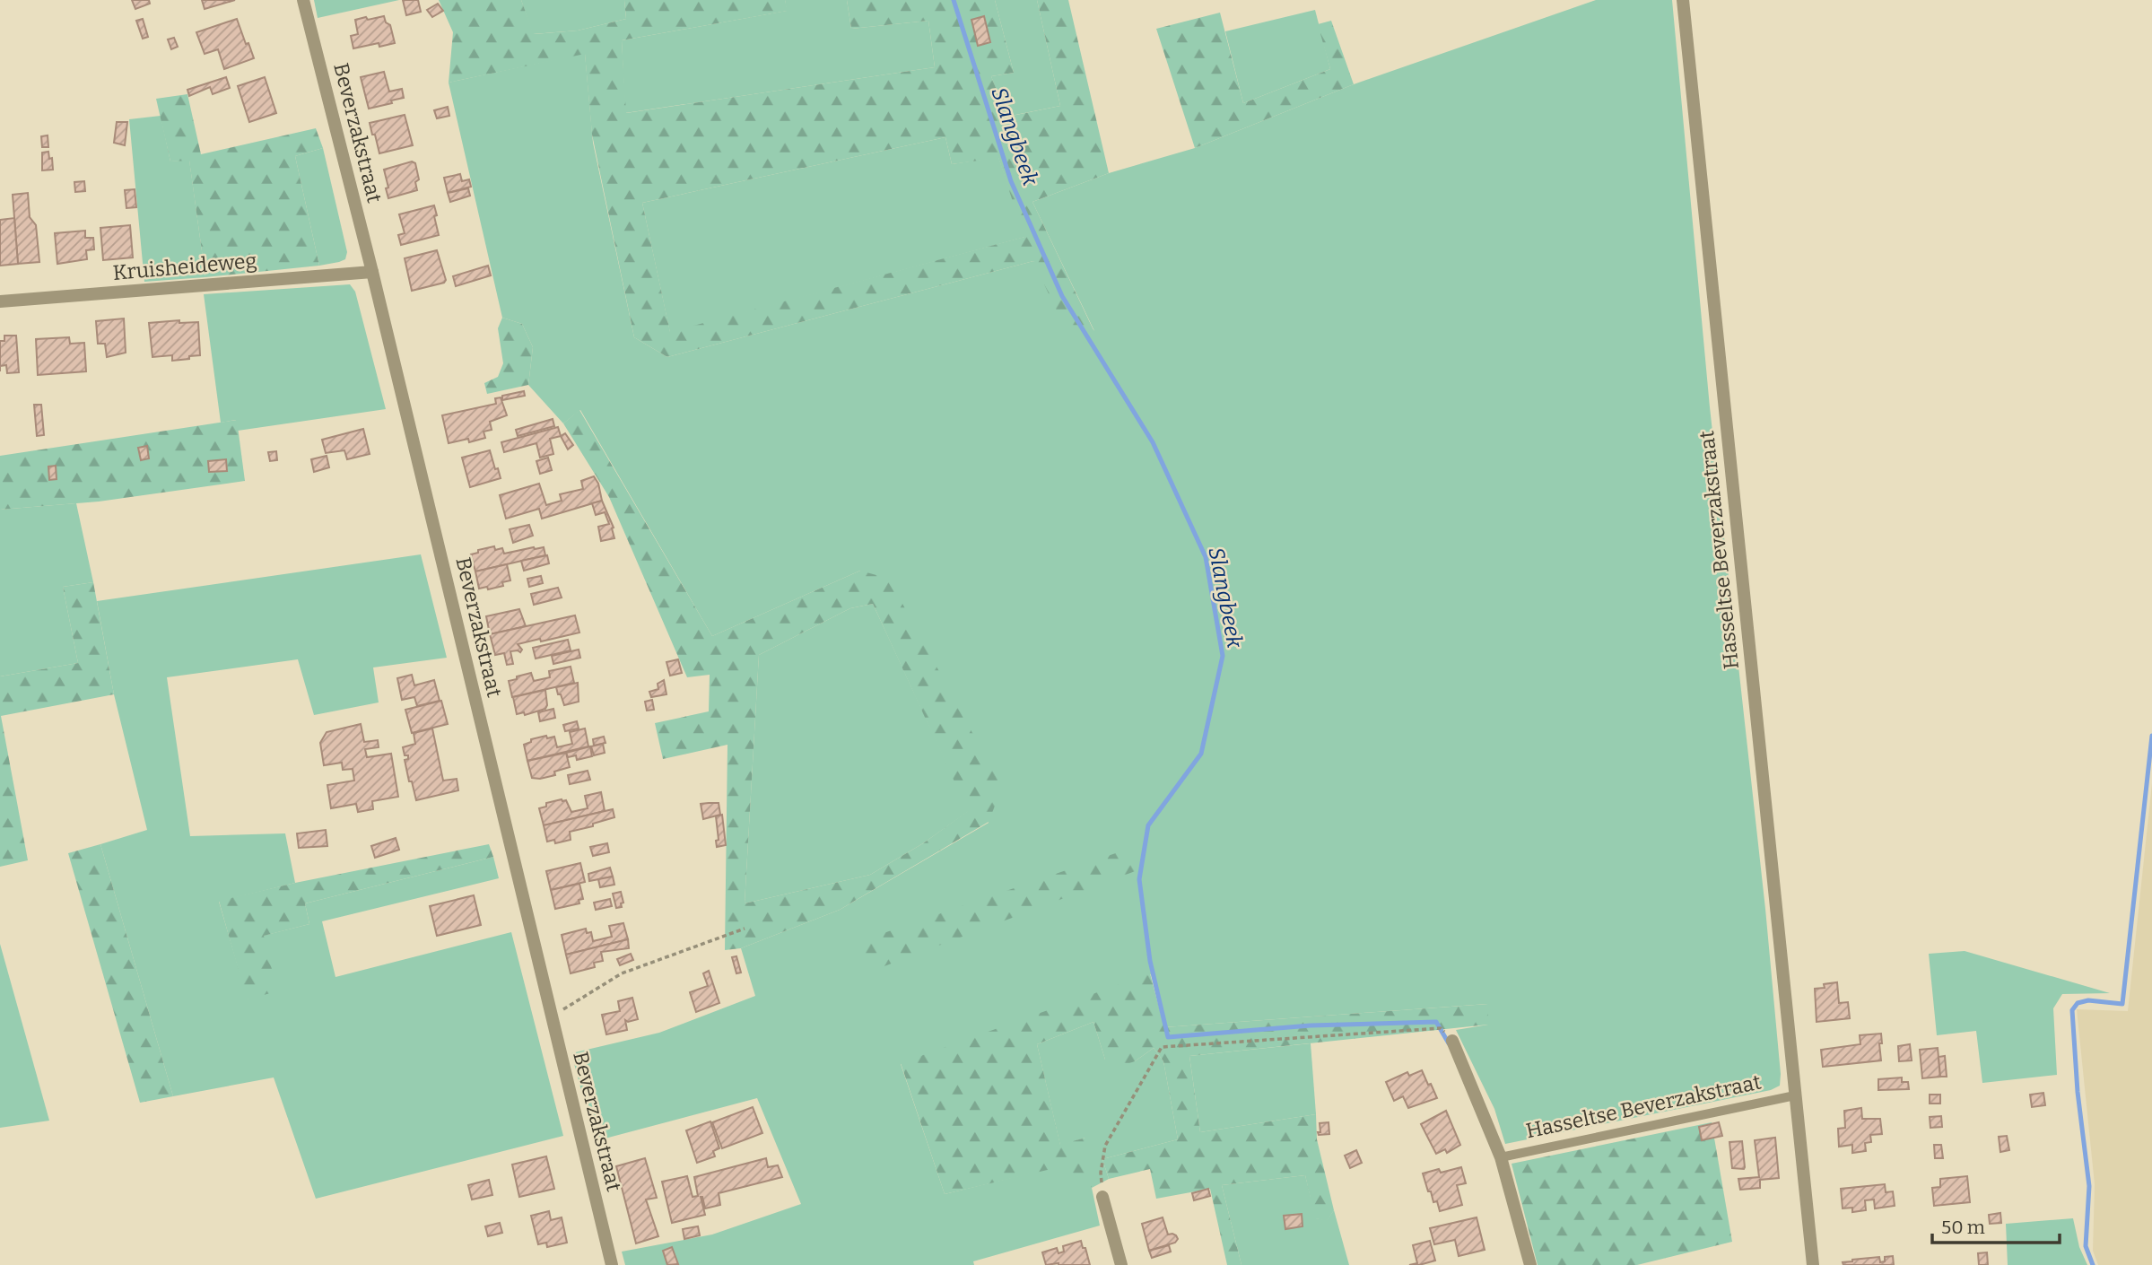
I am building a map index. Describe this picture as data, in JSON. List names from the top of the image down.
{
  "streets": {
    "street": ["Beverzakstraat", "Kruisheideweg", "Hasseltse Beverzakstraat"]
  },
  "crossings": [
    ["Beverzakstraat", "Kruisheideweg"]
  ],
  "water": ["Slangbeek"],
  "scale_bar": "50 m"
}
